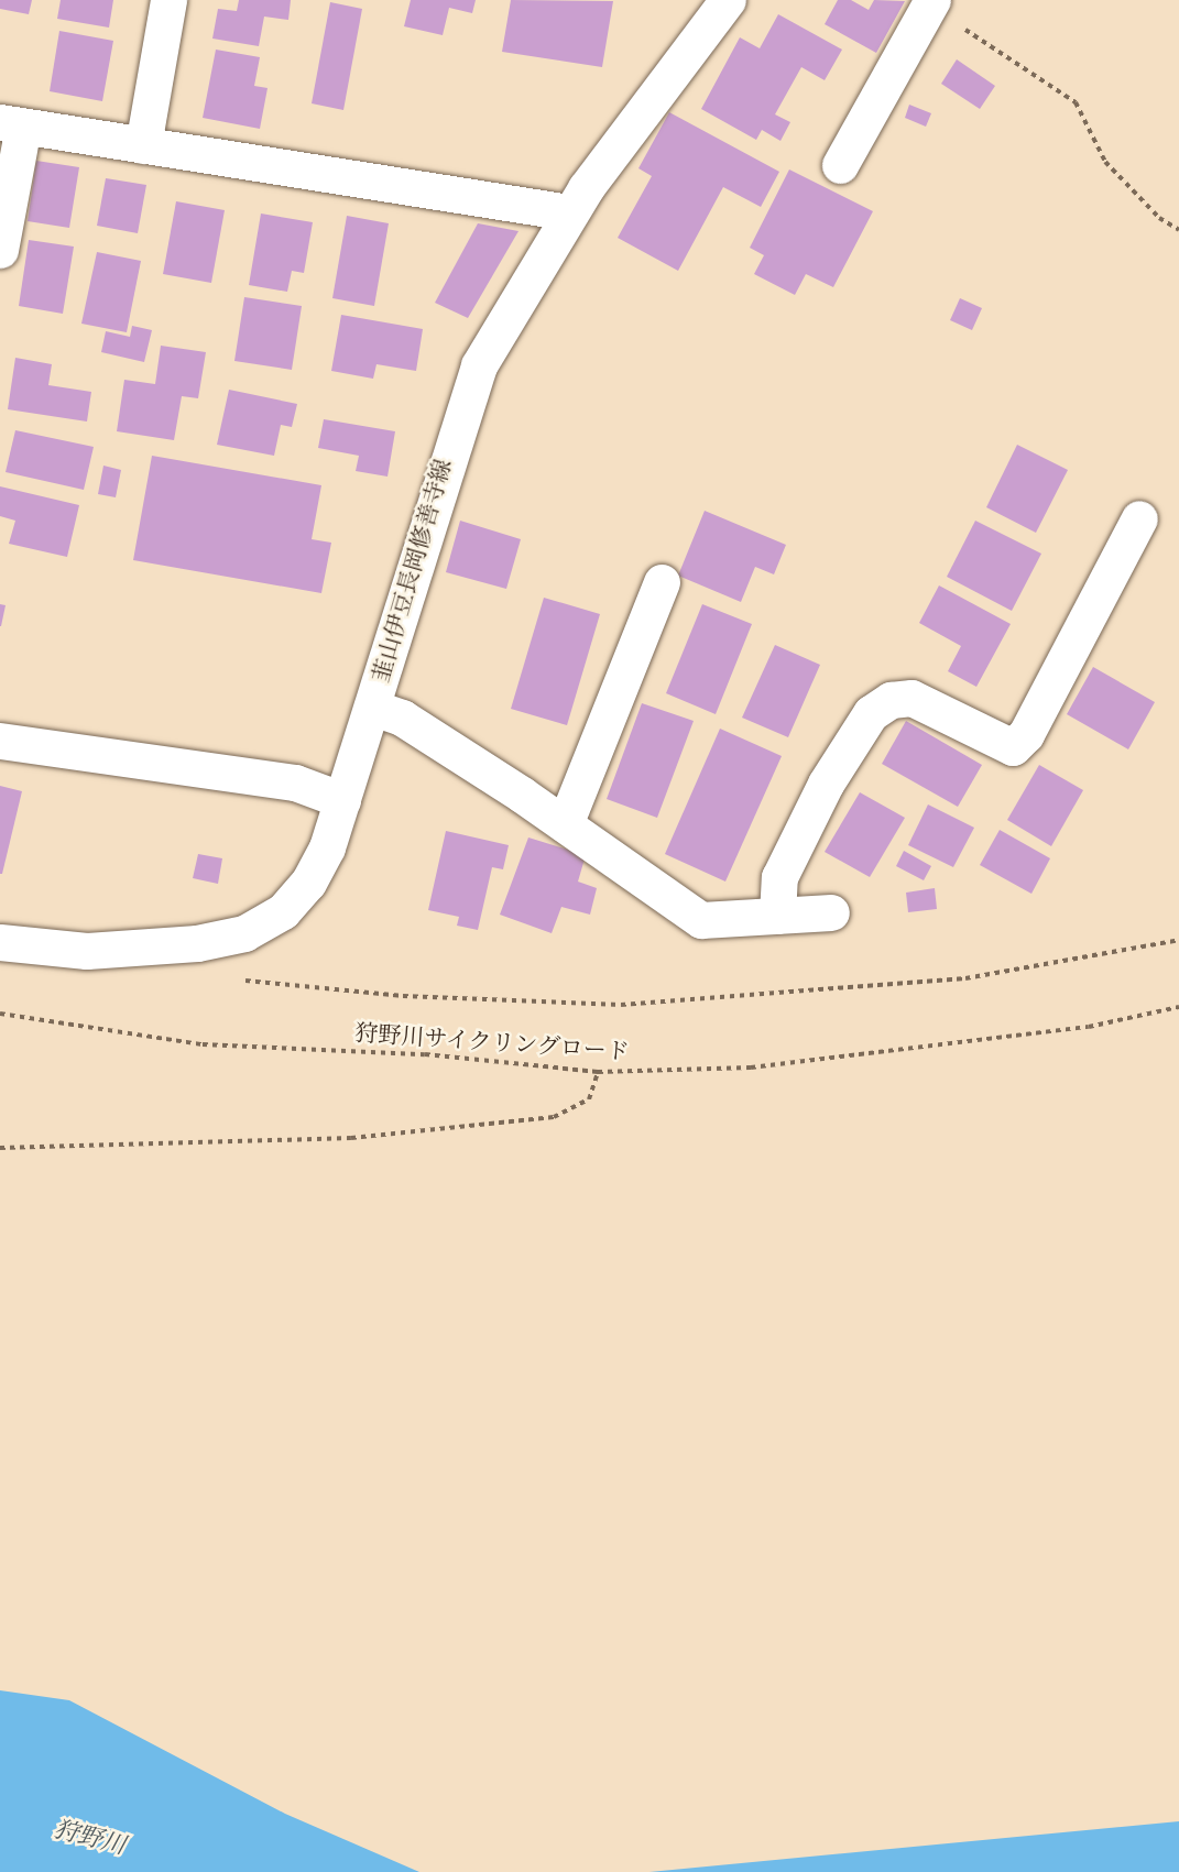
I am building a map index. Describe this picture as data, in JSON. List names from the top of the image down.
{
  "streets": {
    "street": ["韮山伊豆長岡修善寺線"],
    "path": ["狩野川サイクリングロード"]
  },
  "water": ["狩野川"]
}
